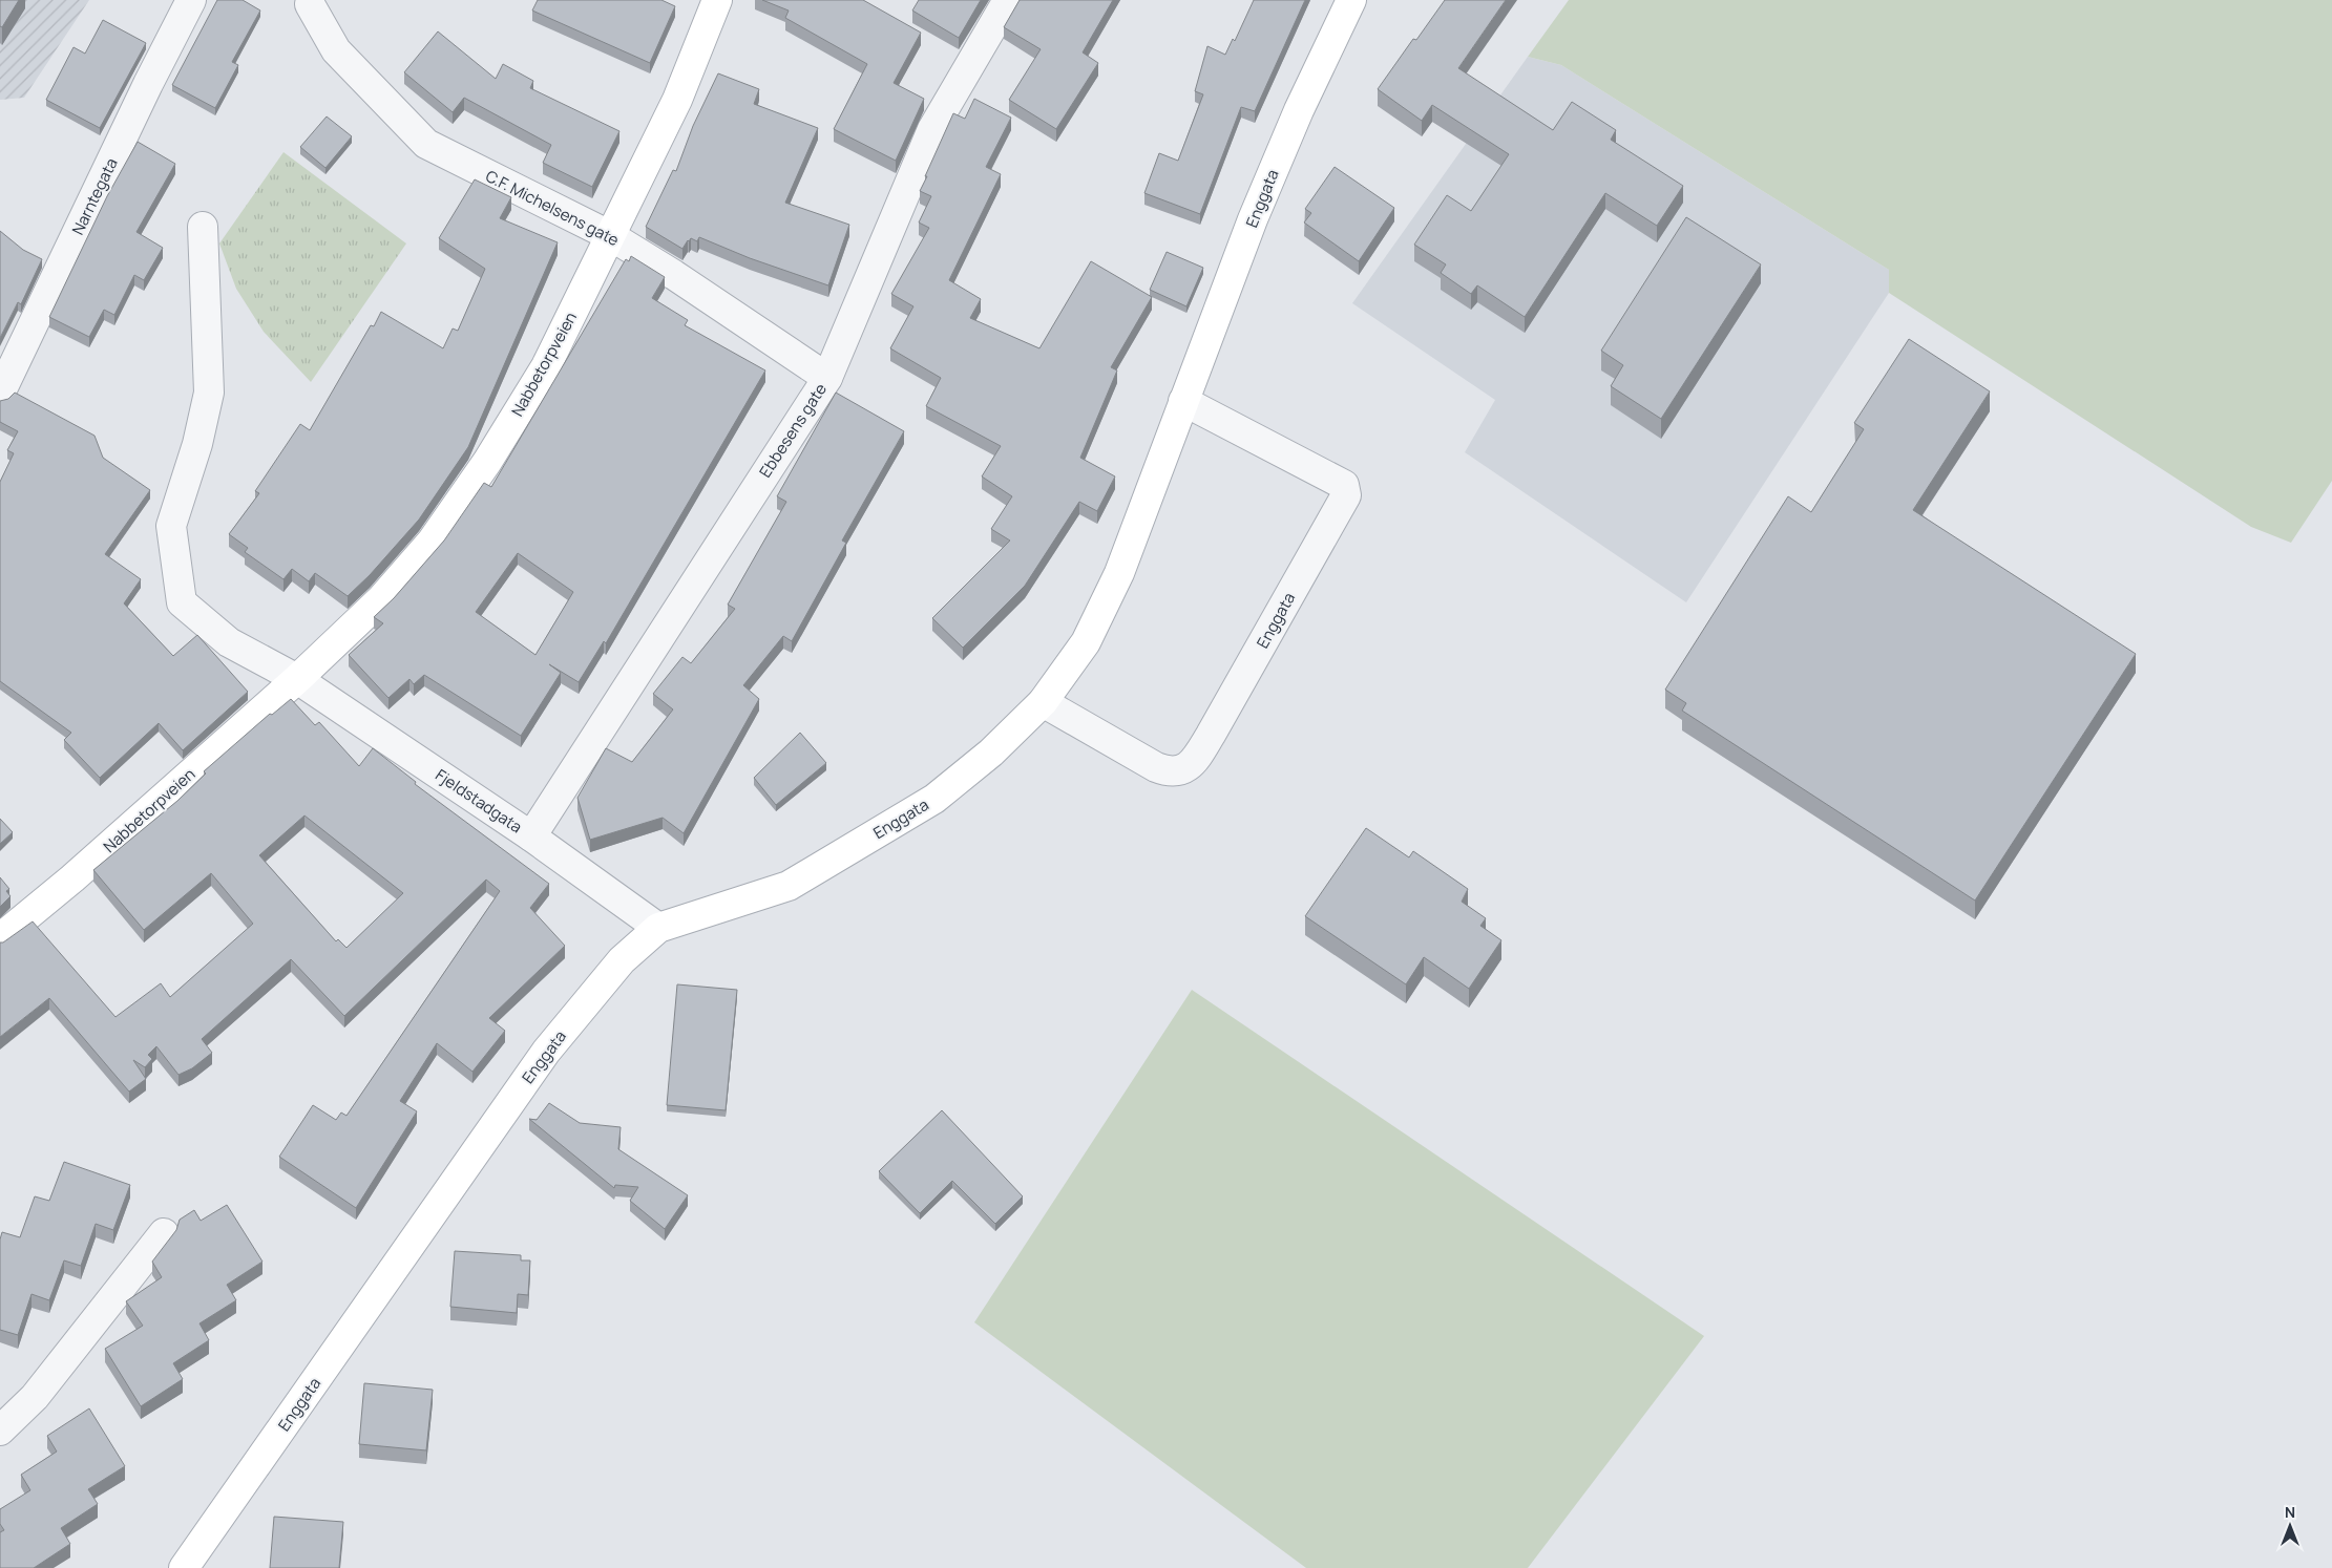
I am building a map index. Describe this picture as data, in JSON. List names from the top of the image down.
{
  "streets": {
    "street": [
      "Narntegata",
      "Enggata",
      "C.F. Michelsens gate",
      "Nabbetorpveien",
      "Ebbesens gate",
      "Fjeldstadgata"
    ]
  },
  "crossings": [
    ["Enggata", "Fjeldstadgata"],
    ["C.F. Michelsens gate", "Nabbetorpveien"],
    ["C.F. Michelsens gate", "Ebbesens gate"],
    ["Nabbetorpveien", "Fjeldstadgata"],
    ["Ebbesens gate", "Fjeldstadgata"]
  ],
  "north": "top"
}
